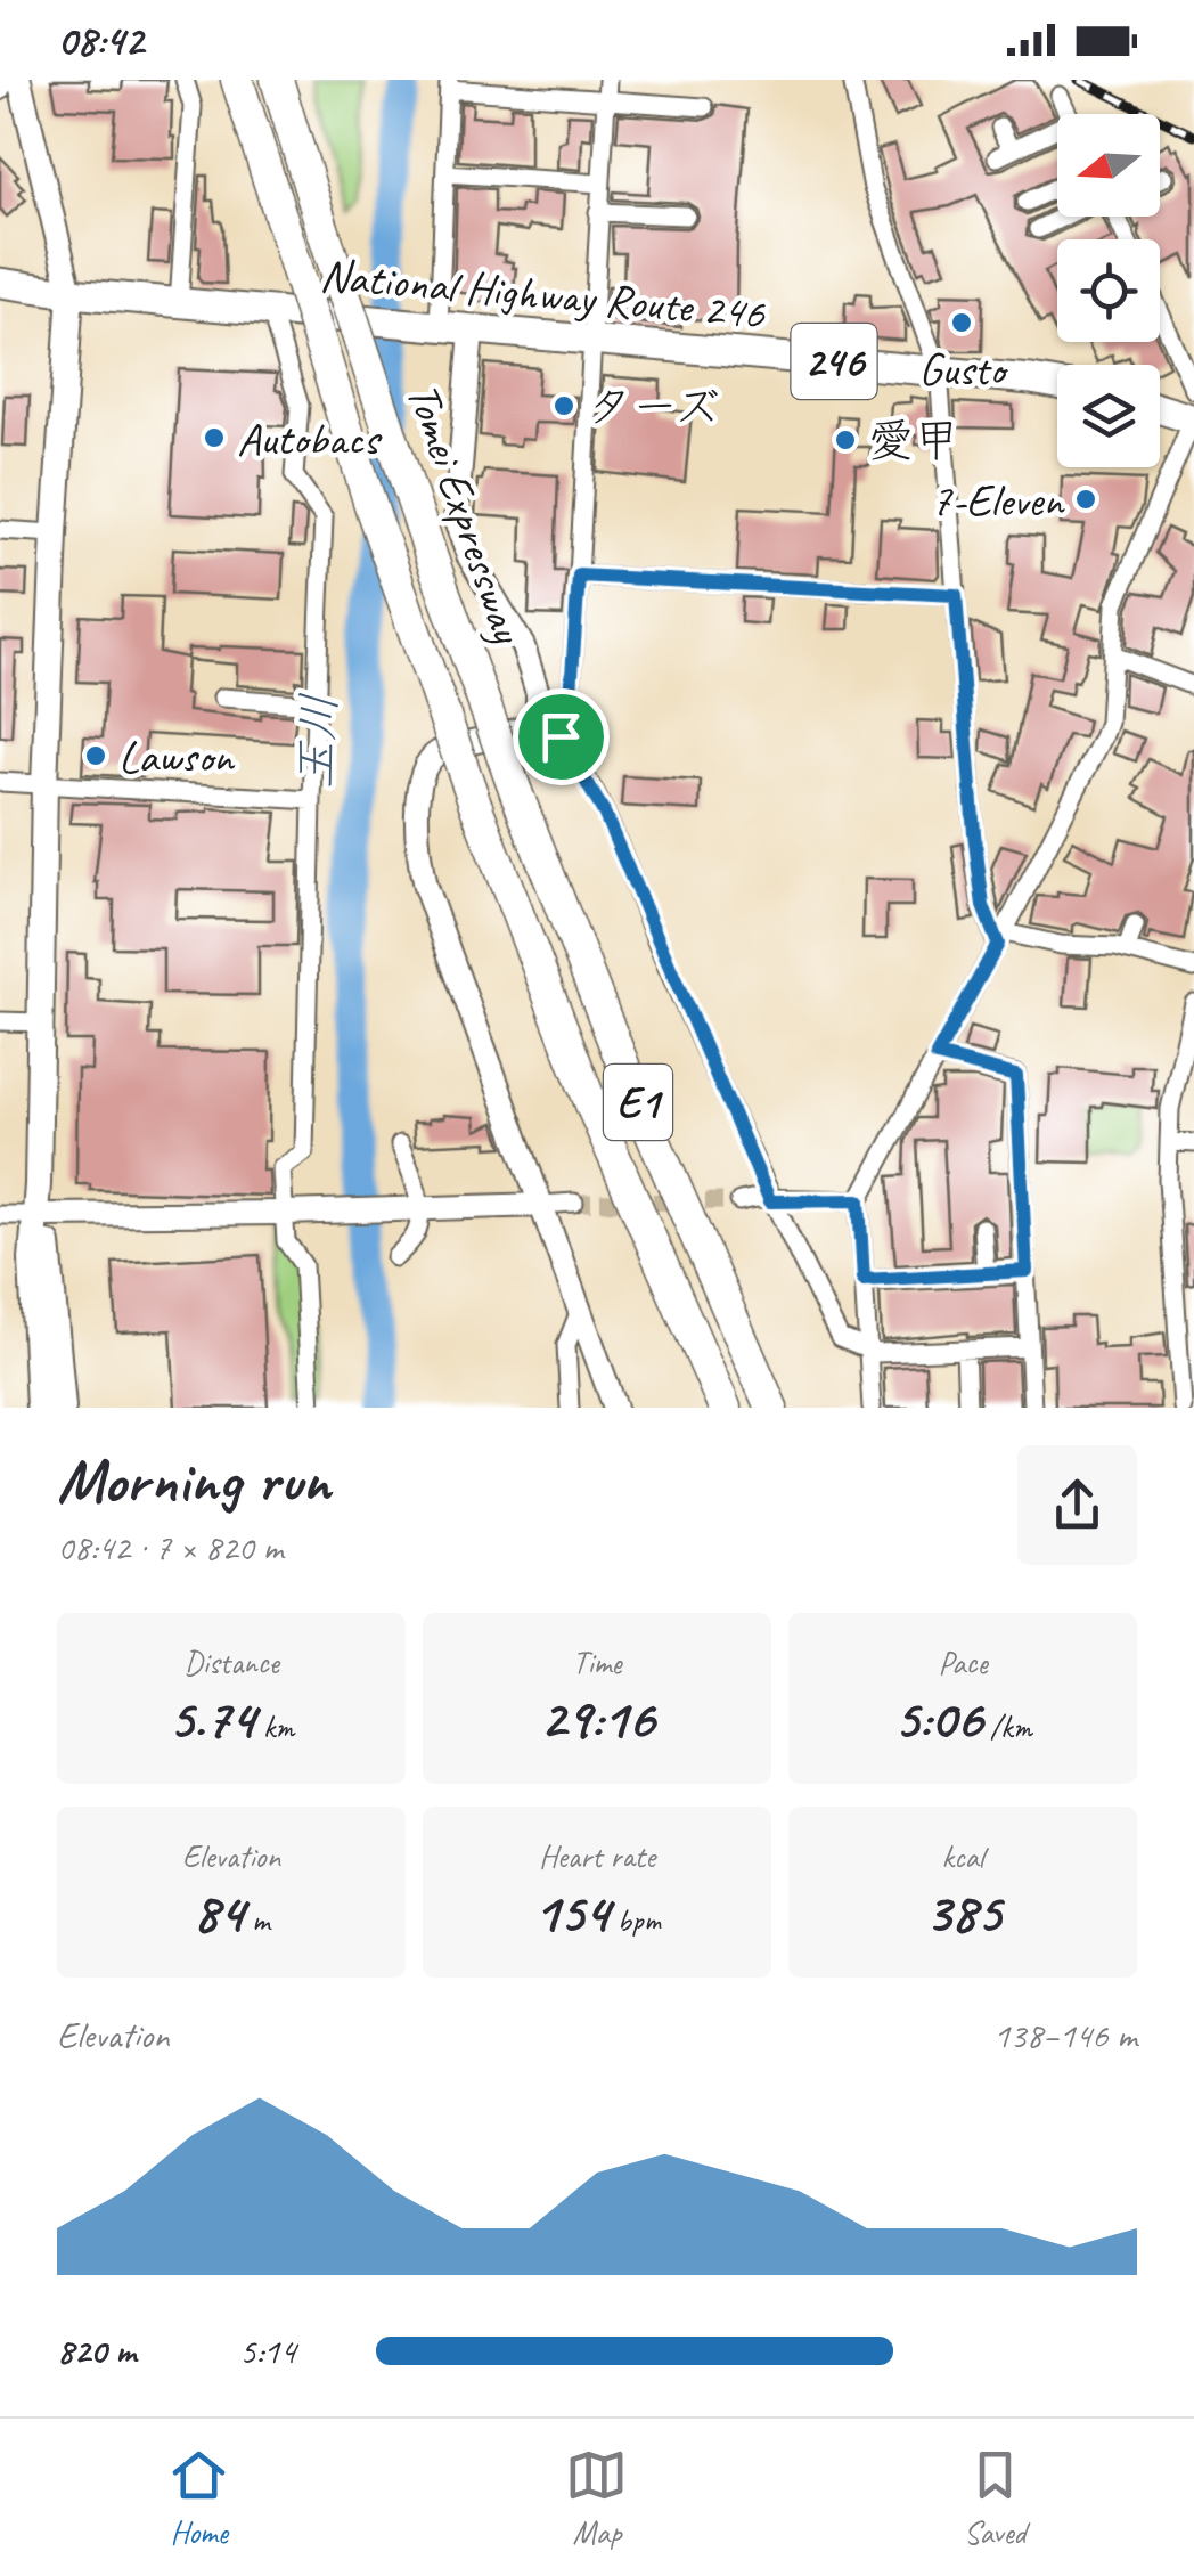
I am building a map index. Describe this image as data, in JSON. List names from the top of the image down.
{
  "streets": {
    "highway": [
      "National Highway Route 246",
      "246",
      "Tomei Expressway",
      "E1"
    ]
  },
  "water": ["玉川"],
  "places": [
    "Gusto",
    "ターズ",
    "Autobacs",
    "愛甲",
    "7-Eleven",
    "Lawson"
  ],
  "north": "left",
  "page": {
    "status": "08:42",
    "heading": ["Morning run", "08:42 · 7 × 820 m"],
    "stats": [
      ["Distance", "5.74 km"],
      ["Time", "29:16"],
      ["Pace", "5:06 /km"],
      ["Elevation", "84 m"],
      ["Heart rate", "154 bpm"],
      ["kcal", "385"]
    ],
    "chart": ["Elevation", "138–146 m"],
    "list": [
      {
        "name": "820 m",
        "note": "5:14"
      }
    ],
    "tabs": ["Home", "Map", "Saved"]
  }
}
